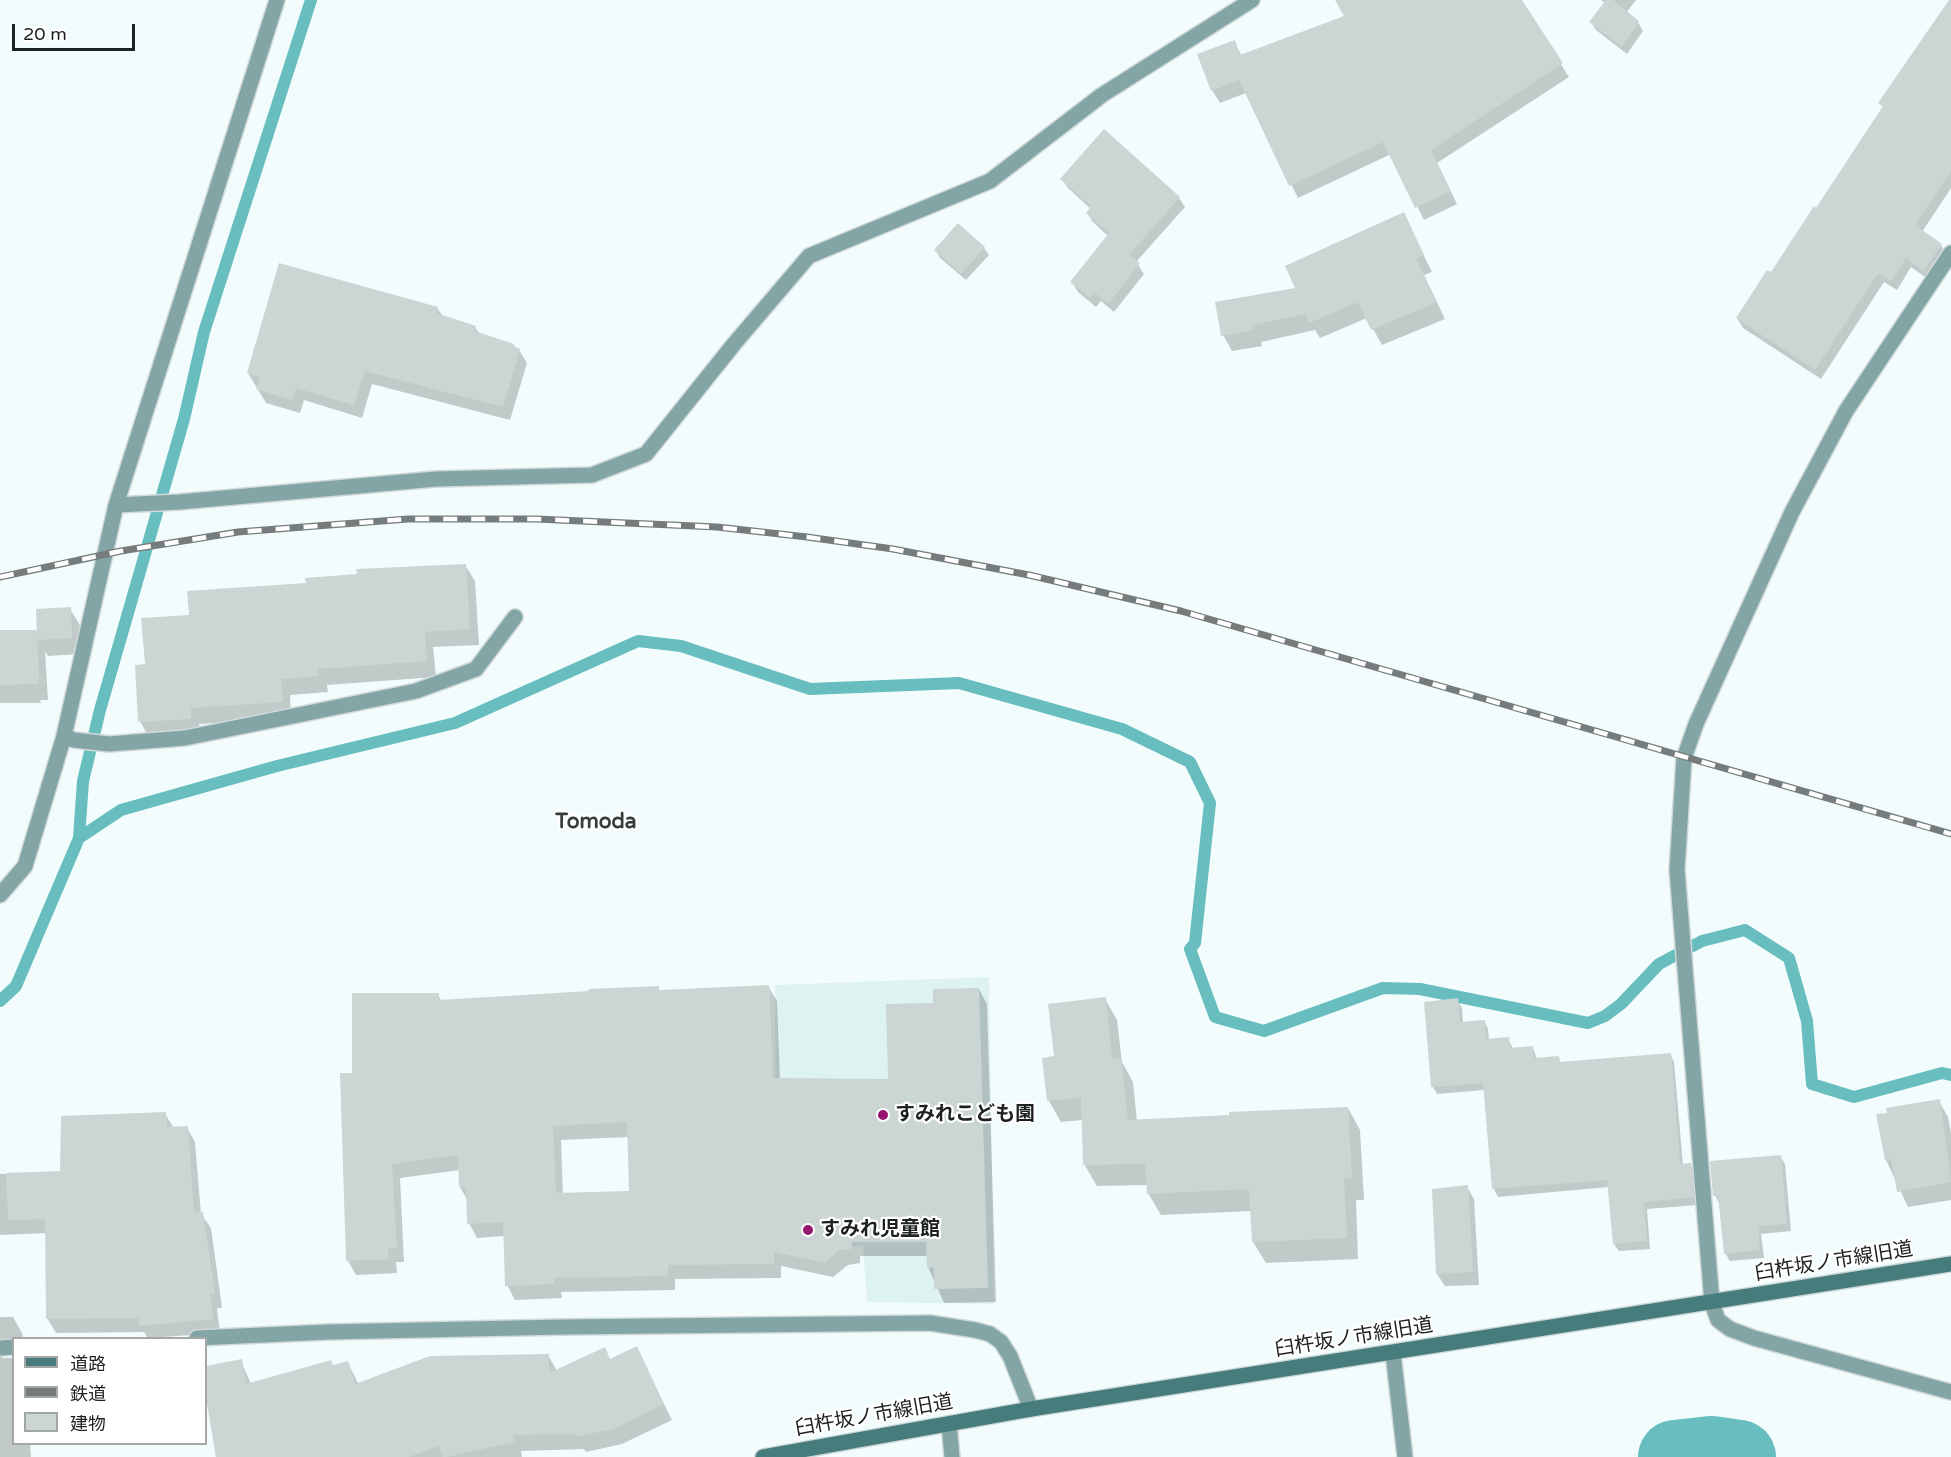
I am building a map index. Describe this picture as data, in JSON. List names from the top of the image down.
{
  "streets": {
    "street": ["臼杵坂ノ市線旧道"]
  },
  "districts": ["Tomoda"],
  "places": ["すみれこども園", "すみれ児童館"],
  "legend": ["道路", "鉄道", "建物"],
  "scale_bar": "20 m"
}
